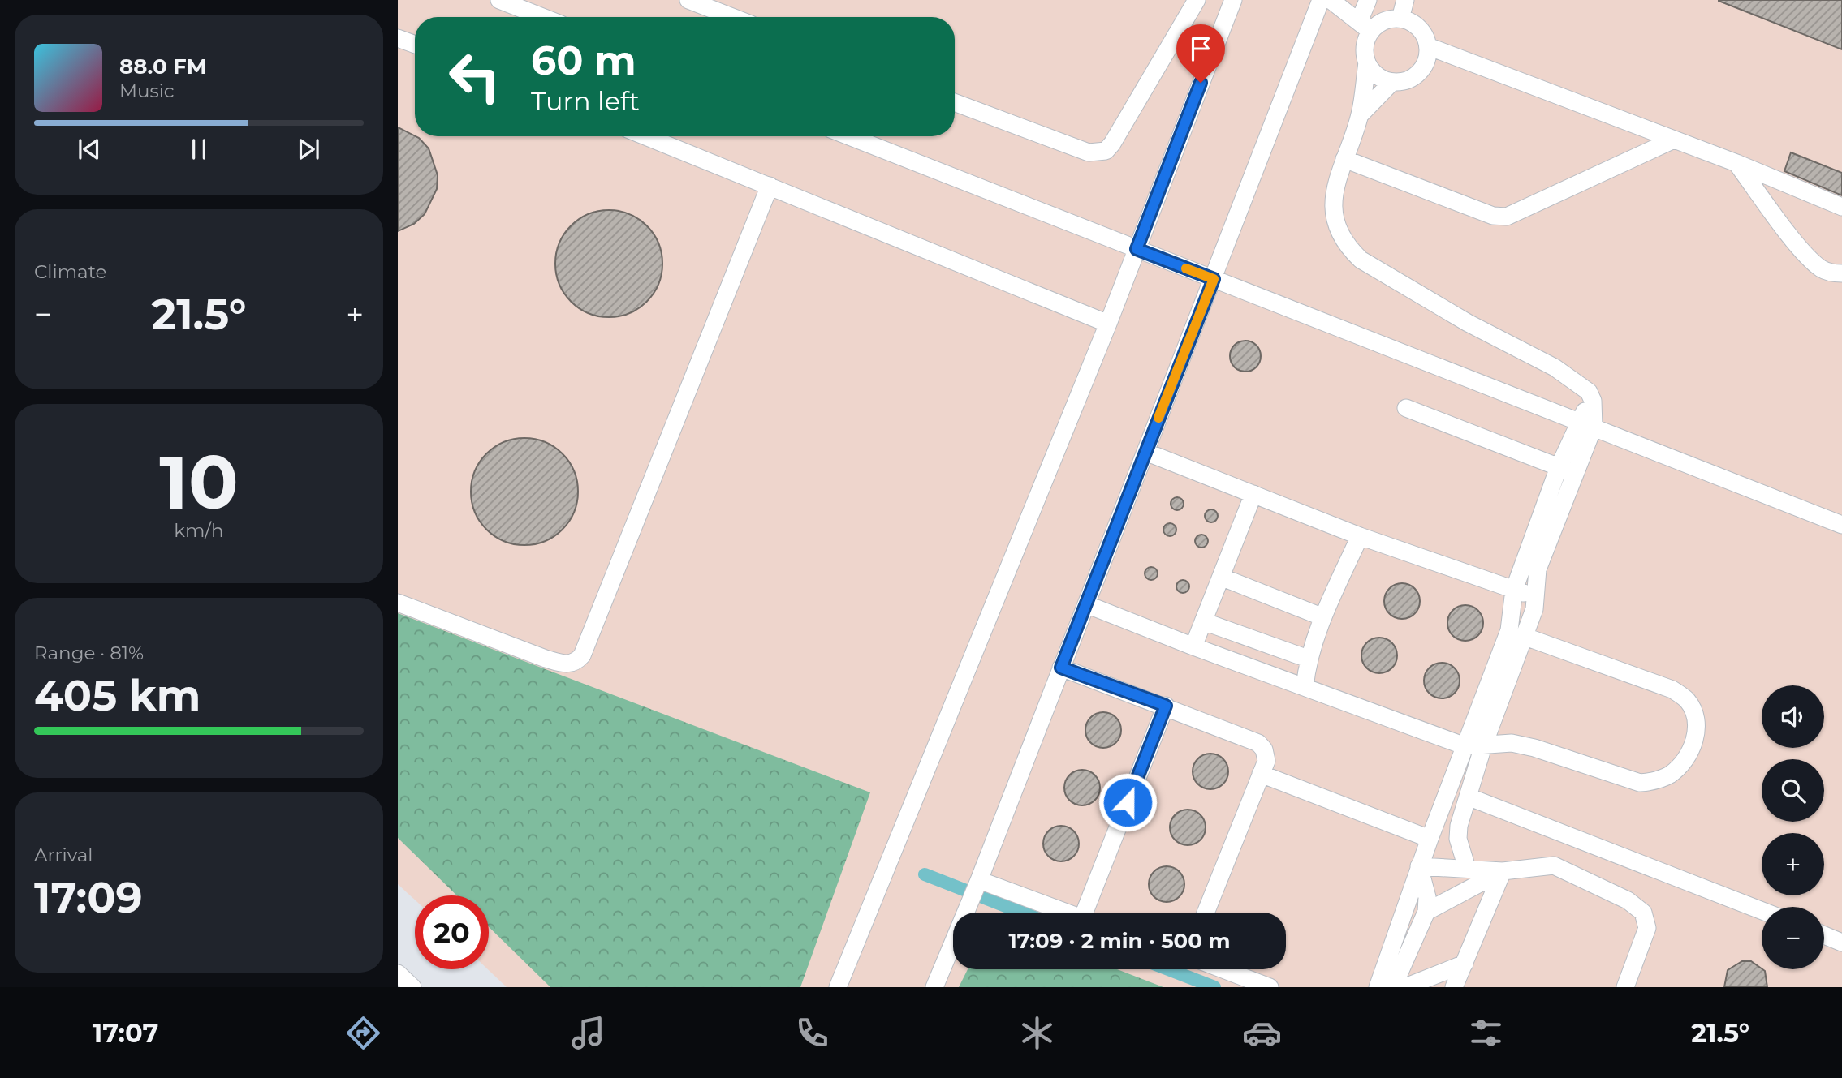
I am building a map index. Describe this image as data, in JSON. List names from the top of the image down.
{
  "page": {
    "turn": ["60 m", "Turn left"],
    "song": ["88.0 FM", "Music"],
    "tile": [
      "Climate",
      ["10", "km/h"],
      ["Range · 81%", "405 km"],
      ["Arrival", "17:09"]
    ],
    "heat": ["−", "21.5°", "+"],
    "map_buttons": ["+", "−"],
    "limit": "20",
    "trip": "17:09 · 2 min · 500 m",
    "tabs": ["17:07", "21.5°"]
  }
}
